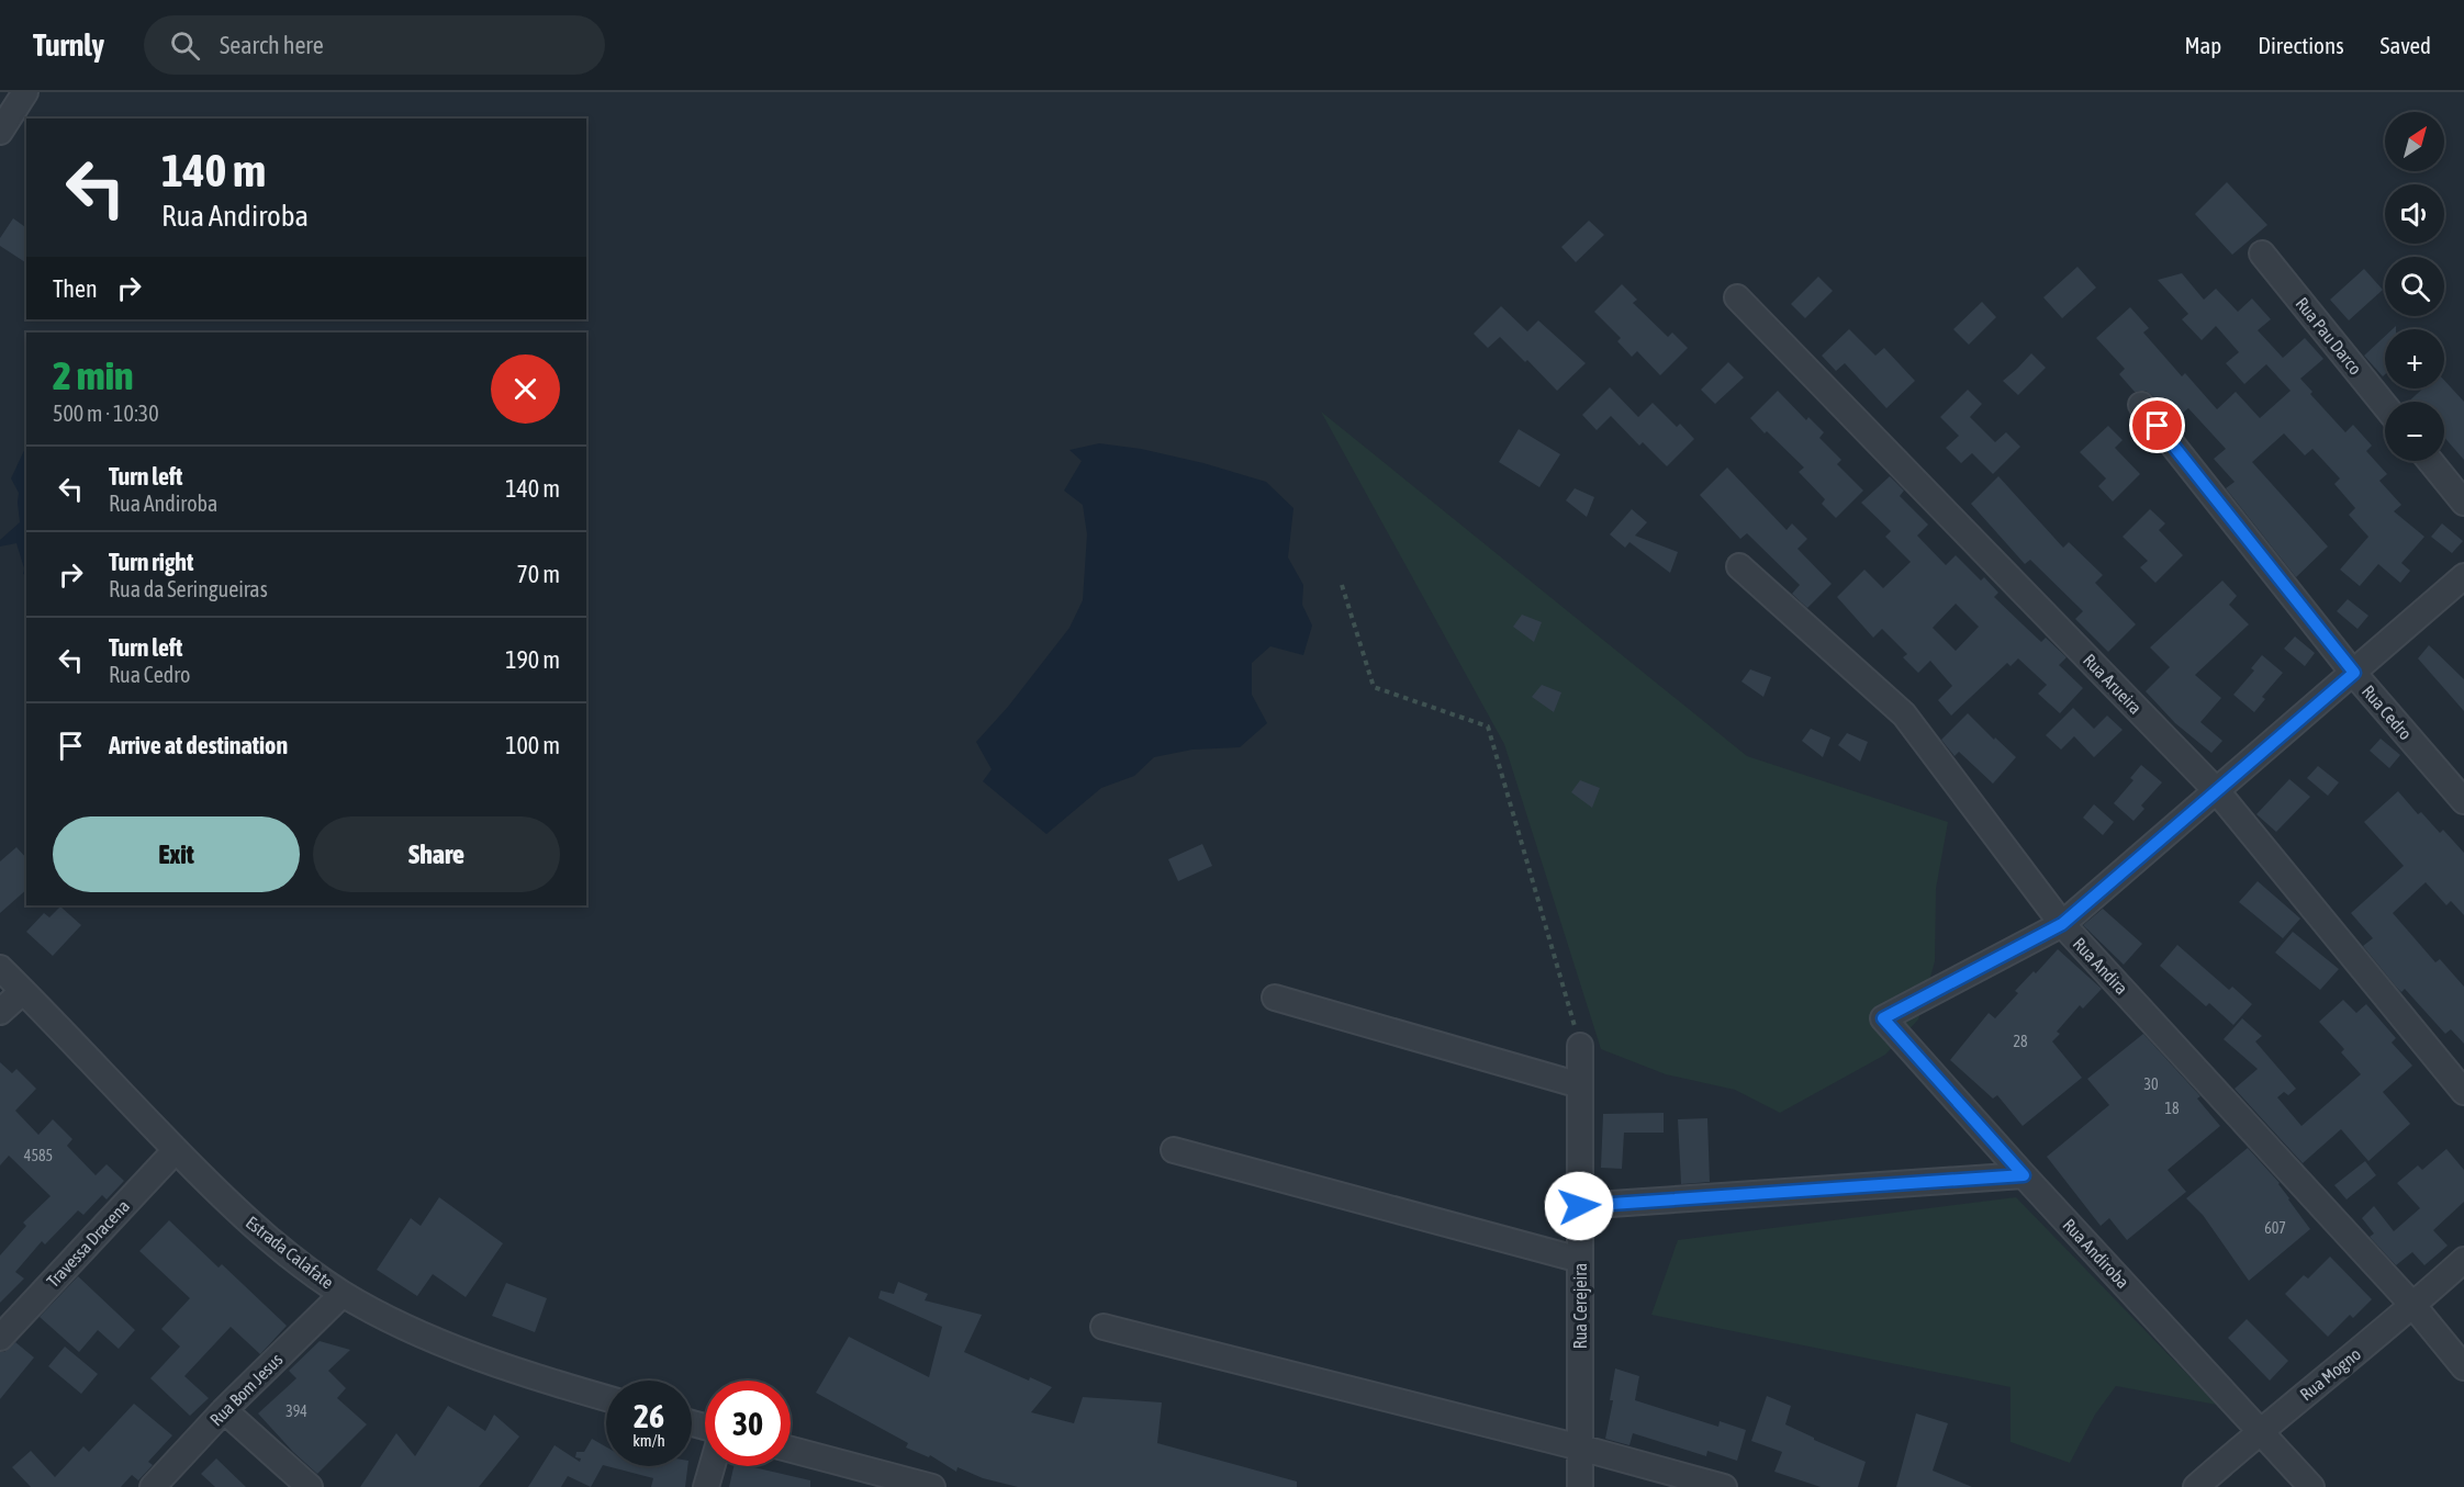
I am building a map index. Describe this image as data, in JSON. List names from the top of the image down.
{
  "streets": {
    "street": [
      "Rua Pau Darco",
      "Rua Arueira",
      "Rua Cedro",
      "Rua Andira",
      "Travessa Dracena",
      "Estrada Calafate",
      "Rua Andiroba",
      "Rua Cerejeira",
      "Rua Mogno",
      "Rua Bom Jesus"
    ]
  },
  "crossings": [
    ["Rua Andira", "Rua Andiroba"],
    ["Rua Andira", "Rua Mogno"],
    ["Travessa Dracena", "Estrada Calafate"],
    ["Estrada Calafate", "Rua Bom Jesus"],
    ["Rua Andiroba", "Rua Mogno"]
  ],
  "house_numbers": [
    "28",
    "30",
    "18",
    "4585",
    "607",
    "394"
  ],
  "north": "top right",
  "page": {
    "header": "Turnly",
    "search": "Search here",
    "nav": ["Map", "Directions", "Saved"],
    "map_buttons": ["+", "−"],
    "turn": ["140 m", "Rua Andiroba"],
    "then": "Then",
    "heading": ["2 min", "500 m · 10:30"],
    "list": [
      {
        "name": "Turn left",
        "note": "Rua Andiroba",
        "value": "140 m"
      },
      {
        "name": "Turn right",
        "note": "Rua da Seringueiras",
        "value": "70 m"
      },
      {
        "name": "Turn left",
        "note": "Rua Cedro",
        "value": "190 m"
      },
      {
        "name": "Arrive at destination",
        "value": "100 m"
      }
    ],
    "buttons": ["Exit", "Share"],
    "speed": "26 km/h",
    "limit": "30"
  }
}
